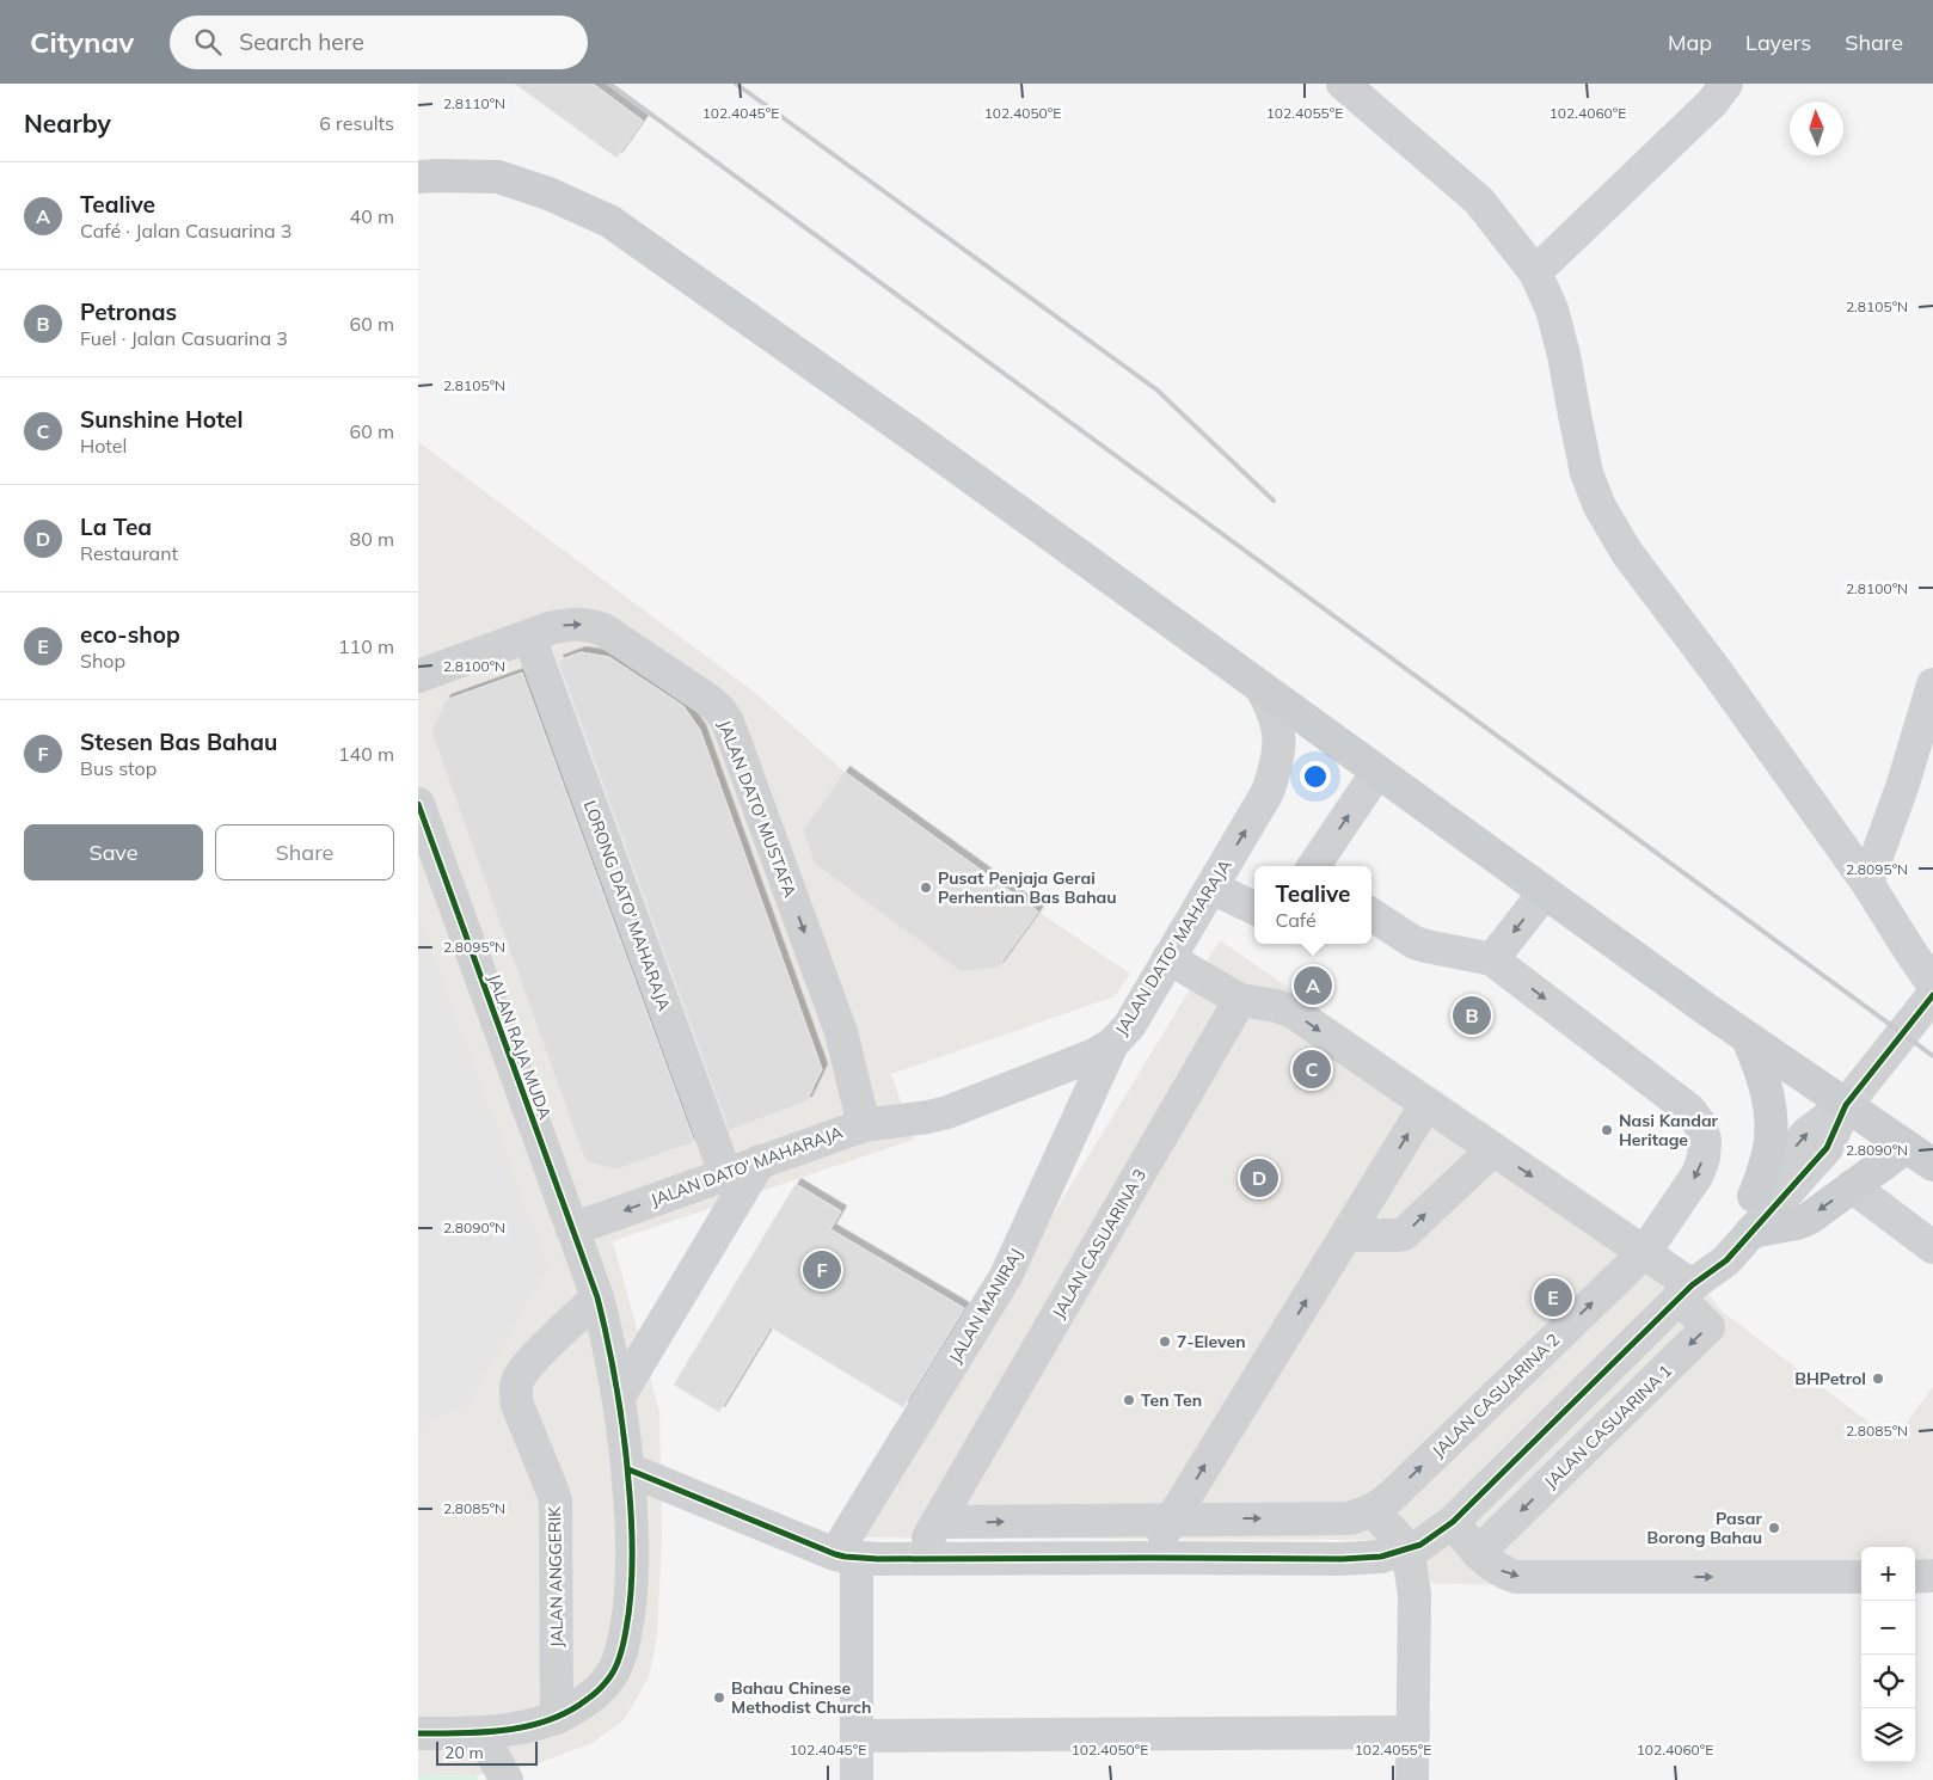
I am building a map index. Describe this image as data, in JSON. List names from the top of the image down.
{
  "streets": {
    "street": [
      "JALAN DATO' MUSTAFA",
      "LORONG DATO' MAHARAJA",
      "JALAN DATO' MAHARAJA",
      "JALAN RAJA MUDA",
      "JALAN CASUARINA 3",
      "JALAN MANIRAJ",
      "JALAN CASUARINA 2",
      "JALAN CASUARINA 1",
      "JALAN ANGGERIK"
    ]
  },
  "crossings": [
    ["JALAN DATO' MUSTAFA", "LORONG DATO' MAHARAJA"],
    ["JALAN DATO' MUSTAFA", "JALAN DATO' MAHARAJA"],
    ["LORONG DATO' MAHARAJA", "JALAN DATO' MAHARAJA"],
    ["JALAN DATO' MAHARAJA", "JALAN RAJA MUDA"],
    ["JALAN DATO' MAHARAJA", "JALAN MANIRAJ"],
    ["JALAN RAJA MUDA", "JALAN ANGGERIK"]
  ],
  "one_way": ["JALAN DATO' MUSTAFA"],
  "places": [
    "Pusat Penjaja Gerai Perhentian Bas Bahau",
    "Nasi Kandar Heritage",
    "7-Eleven",
    "BHPetrol",
    "Ten Ten",
    "Pasar Borong Bahau",
    "Bahau Chinese Methodist Church"
  ],
  "scale_bar": "20 m",
  "north": "top",
  "page": {
    "header": "Citynav",
    "search": "Search here",
    "nav": ["Map", "Layers", "Share"],
    "heading": ["Nearby", "6 results"],
    "list": [
      {
        "mark": "A",
        "name": "Tealive",
        "note": "Café · Jalan Casuarina 3",
        "value": "40 m"
      },
      {
        "mark": "B",
        "name": "Petronas",
        "note": "Fuel · Jalan Casuarina 3",
        "value": "60 m"
      },
      {
        "mark": "C",
        "name": "Sunshine Hotel",
        "note": "Hotel",
        "value": "60 m"
      },
      {
        "mark": "D",
        "name": "La Tea",
        "note": "Restaurant",
        "value": "80 m"
      },
      {
        "mark": "E",
        "name": "eco-shop",
        "note": "Shop",
        "value": "110 m"
      },
      {
        "mark": "F",
        "name": "Stesen Bas Bahau",
        "note": "Bus stop",
        "value": "140 m"
      }
    ],
    "buttons": ["Save", "Share"],
    "popup": ["Tealive", "Café"],
    "pins": [
      "A",
      "B",
      "C",
      "D",
      "F",
      "E"
    ],
    "map_buttons": ["+", "−"],
    "scale": "20 m"
  },
  "coordinates": [
    "2.8110°N",
    "102.4045°E",
    "102.4050°E",
    "102.4055°E",
    "102.4060°E",
    "2.8105°N",
    "2.8100°N",
    "2.8095°N",
    "2.8090°N",
    "2.8085°N"
  ]
}
